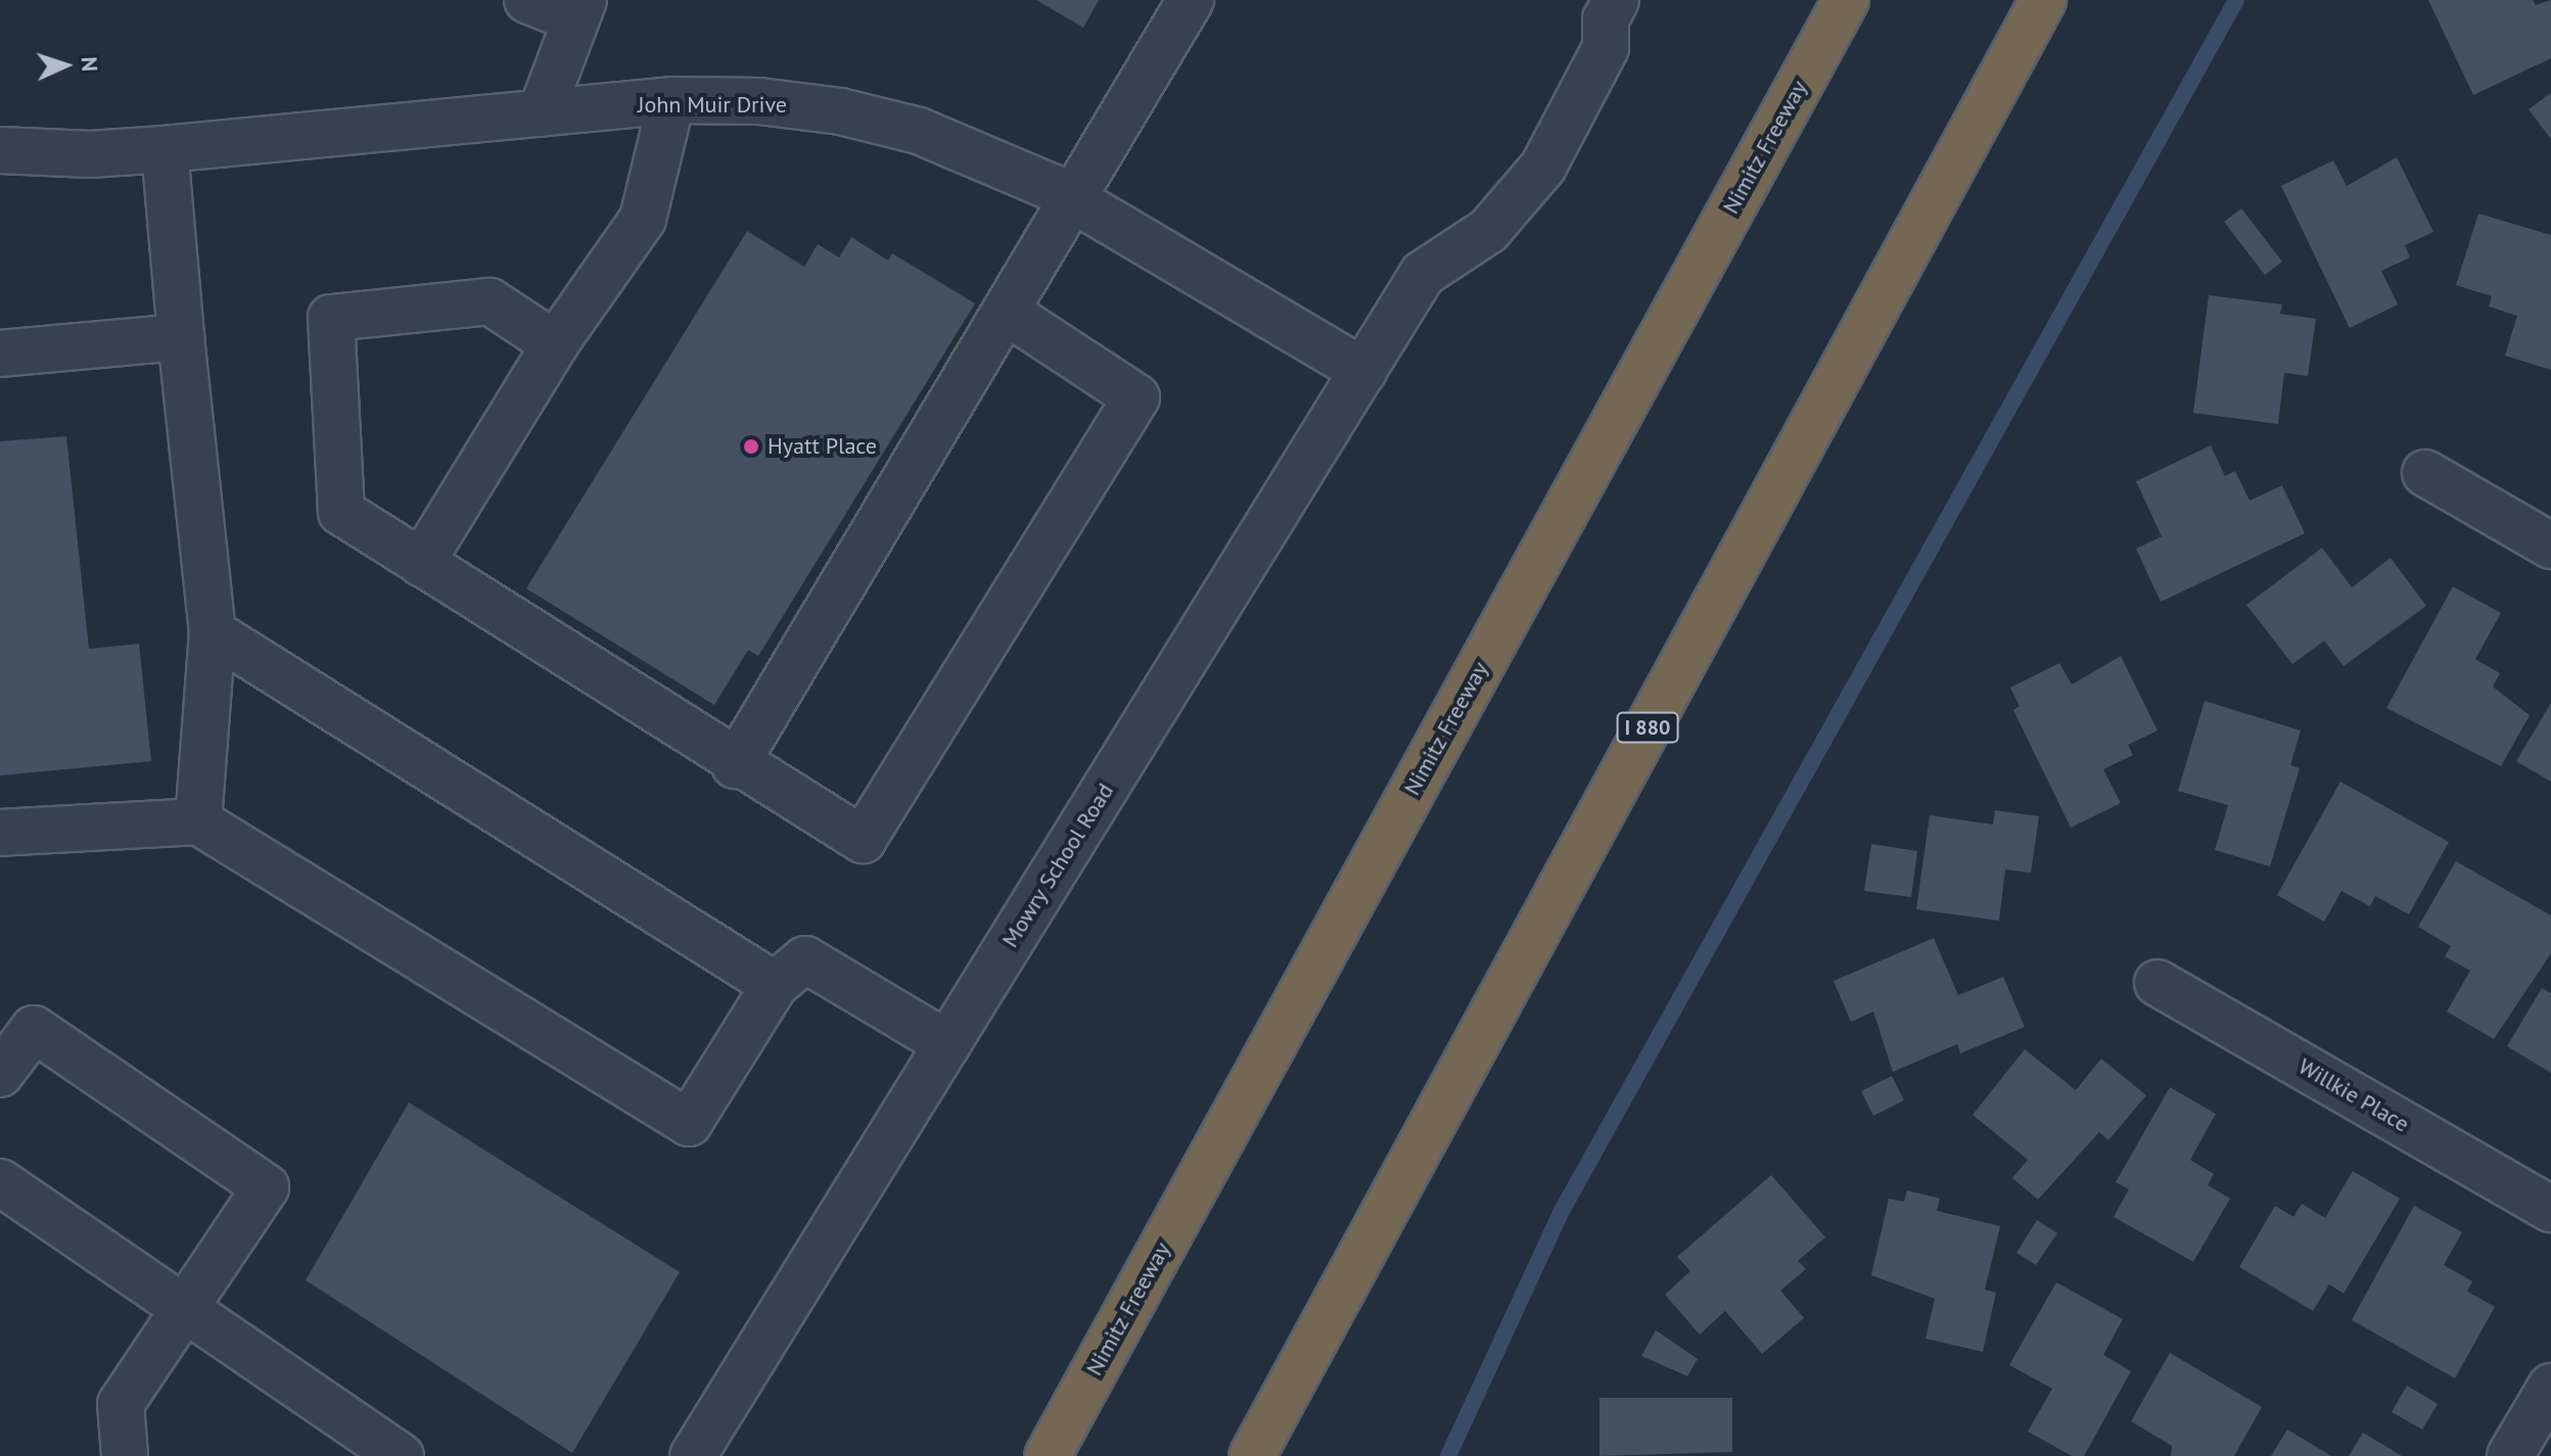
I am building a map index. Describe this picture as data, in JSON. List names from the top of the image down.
{
  "streets": {
    "highway": ["Nimitz Freeway", "I 880"],
    "street": ["John Muir Drive", "Mowry School Road", "Willkie Place"]
  },
  "crossings": [
    ["John Muir Drive", "Mowry School Road"]
  ],
  "places": ["Hyatt Place"],
  "north": "right"
}
